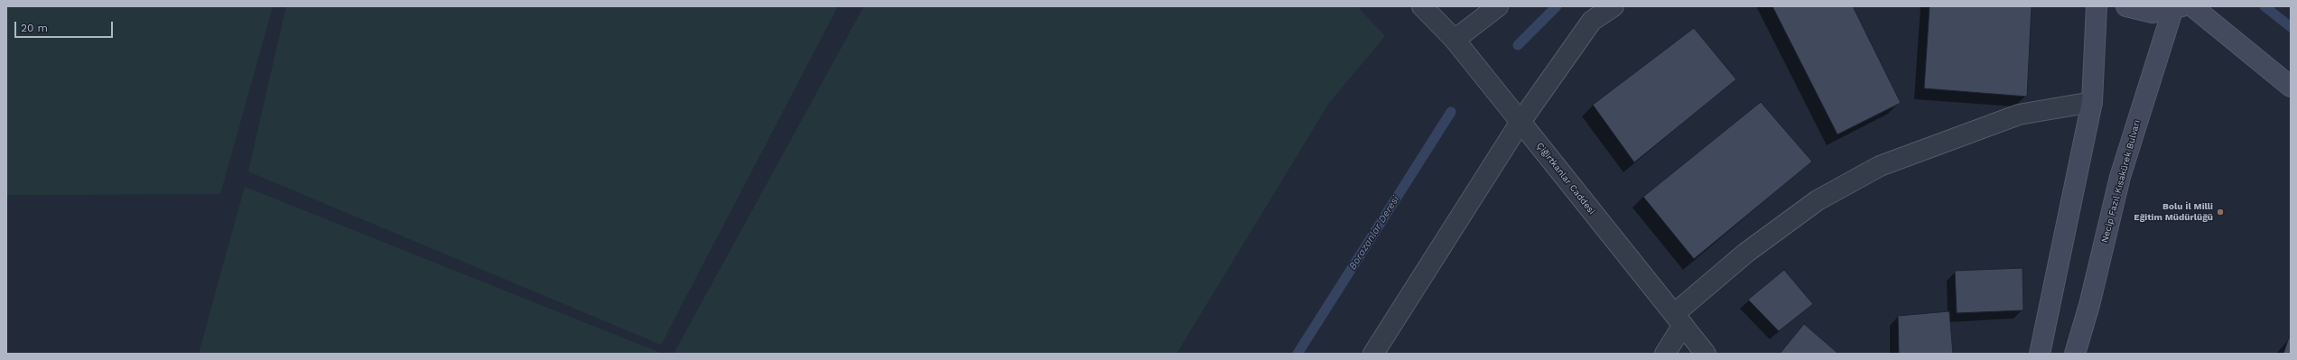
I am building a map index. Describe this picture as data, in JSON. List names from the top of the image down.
{
  "streets": {
    "main road": ["Necip Fazıl Kısakürek Bulvarı"],
    "street": ["Çiğirtkanlar Caddesi"]
  },
  "water": ["Borazanlar Deresi"],
  "places": ["Bolu İl Milli Eğitim Müdürlüğü"],
  "scale_bar": "20 m"
}
